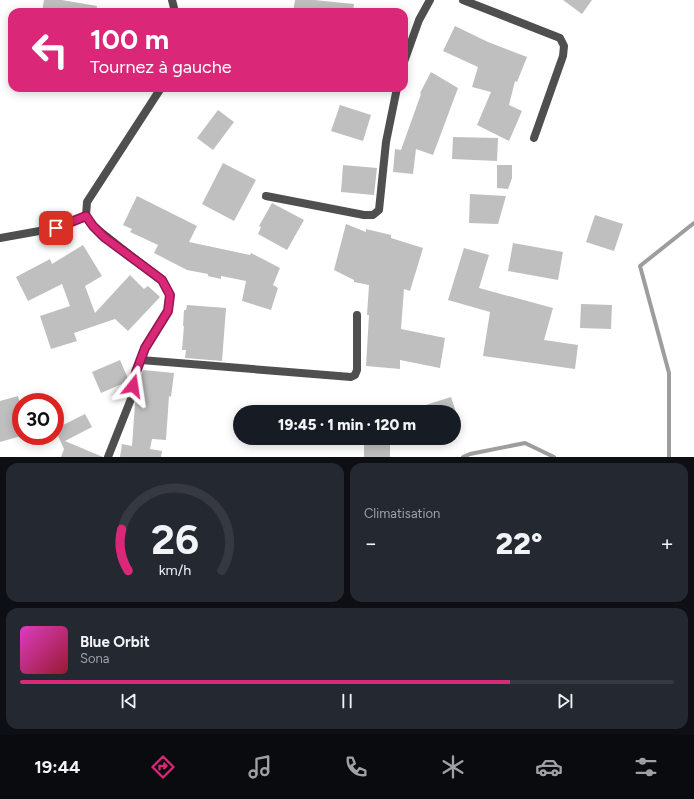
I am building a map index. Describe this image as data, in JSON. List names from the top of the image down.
{
  "page": {
    "turn": ["100 m", "Tournez à gauche"],
    "limit": "30",
    "trip": "19:45 · 1 min · 120 m",
    "tile": "Climatisation",
    "heat": ["−", "22°", "+"],
    "song": ["Blue Orbit", "Sona"],
    "tabs": "19:44",
    "gauge": ["26", "km/h"]
  }
}
